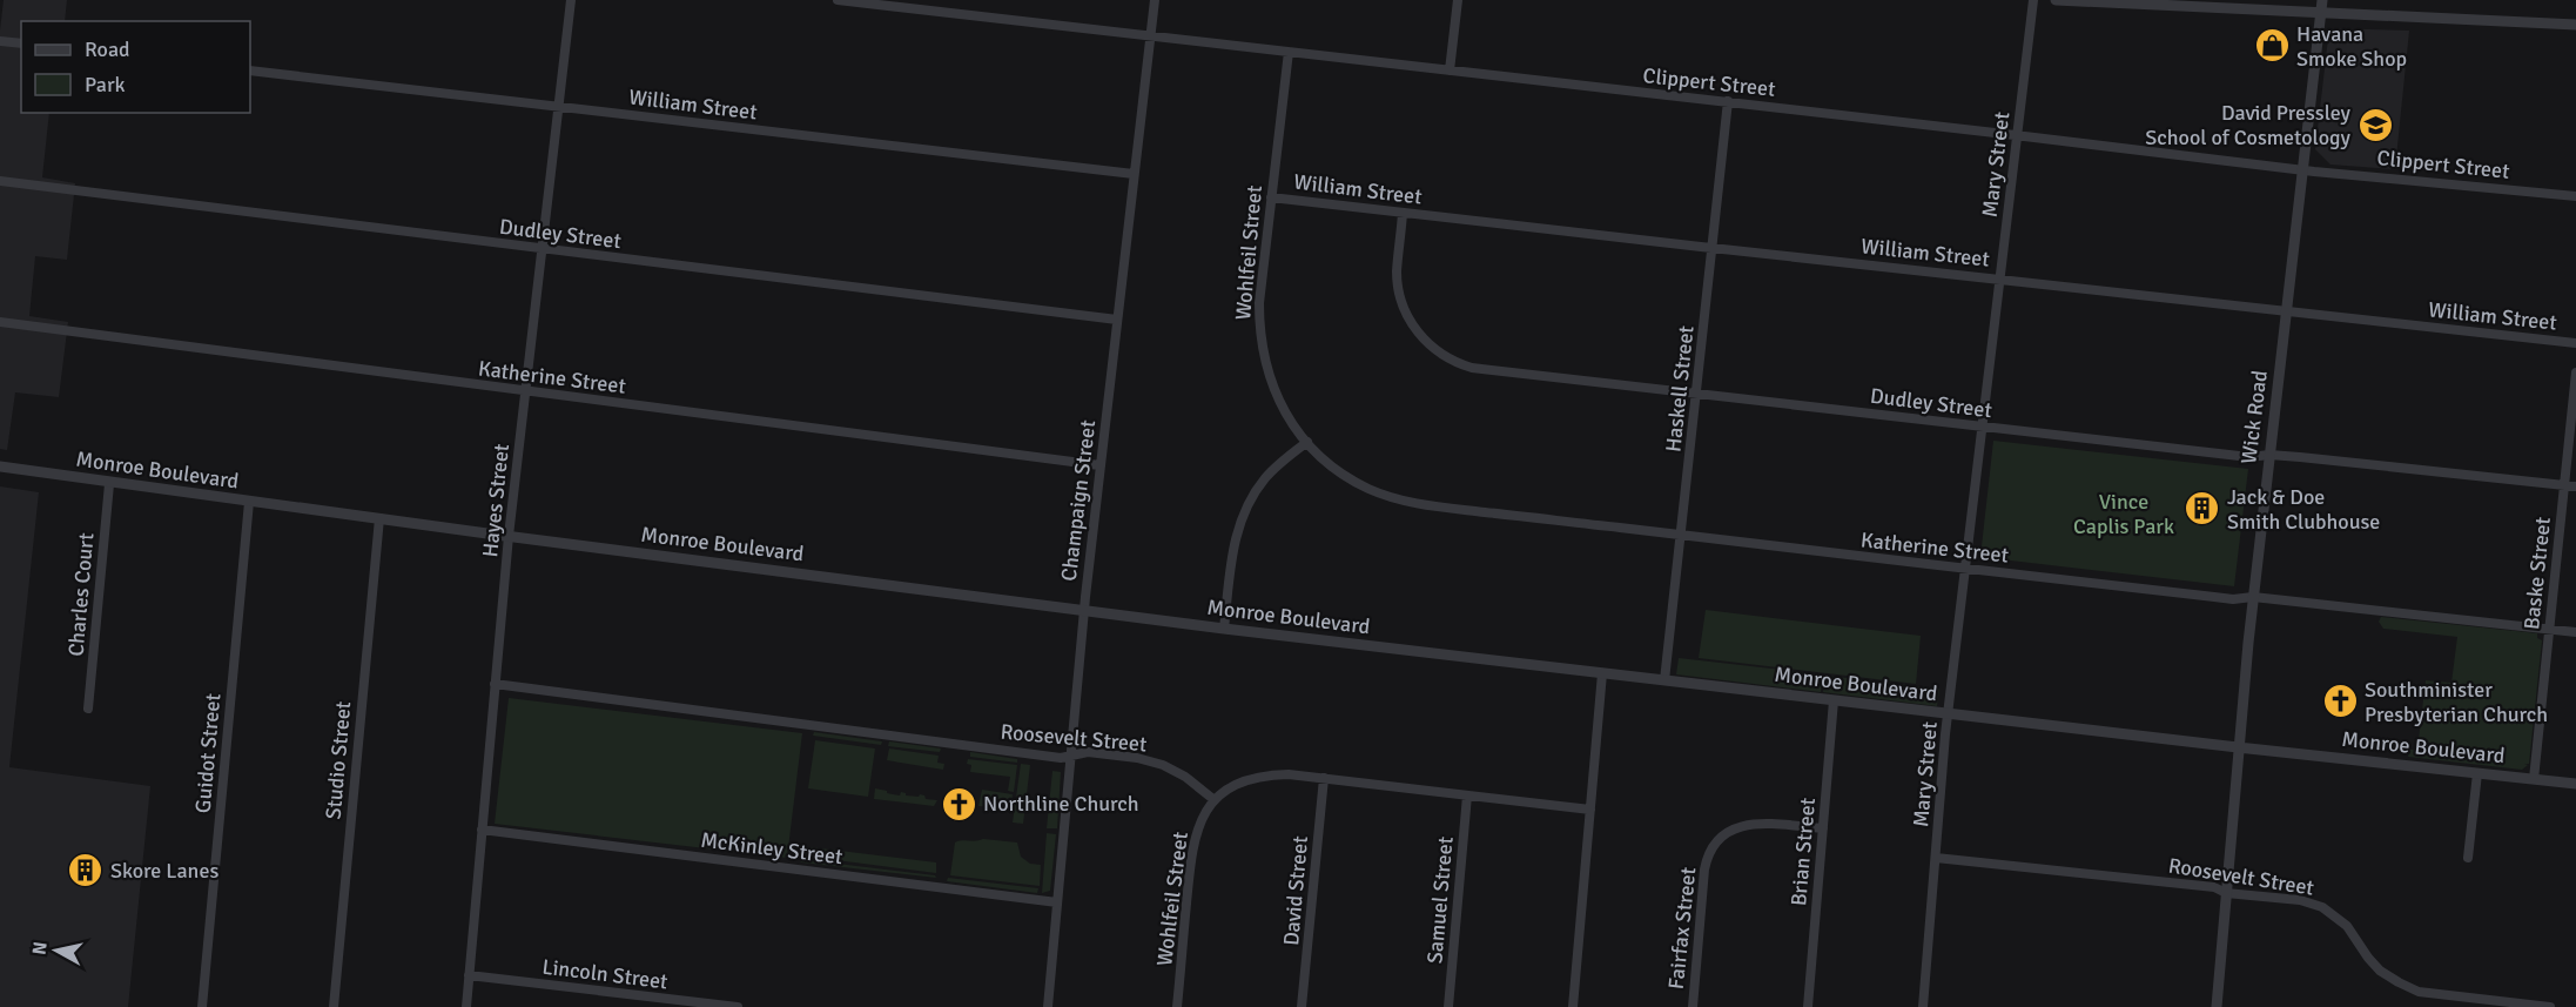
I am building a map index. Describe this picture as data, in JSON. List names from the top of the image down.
{
  "streets": {
    "street": [
      "Clippert Street",
      "William Street",
      "Mary Street",
      "Dudley Street",
      "Wohlfeil Street",
      "Katherine Street",
      "Haskell Street",
      "Wick Road",
      "Monroe Boulevard",
      "Hayes Street",
      "Champaign Street",
      "Baske Street",
      "Charles Court",
      "Roosevelt Street",
      "Guidot Street",
      "Studio Street",
      "McKinley Street",
      "Brian Street",
      "David Street",
      "Samuel Street",
      "Fairfax Street",
      "Lincoln Street"
    ]
  },
  "crossings": [
    ["Clippert Street", "Mary Street"],
    ["Clippert Street", "Wohlfeil Street"],
    ["Clippert Street", "Haskell Street"],
    ["Clippert Street", "Wick Road"],
    ["Clippert Street", "Champaign Street"],
    ["William Street", "Mary Street"],
    ["William Street", "Dudley Street"],
    ["William Street", "Wohlfeil Street"],
    ["William Street", "Haskell Street"],
    ["William Street", "Wick Road"],
    ["William Street", "Hayes Street"],
    ["William Street", "Champaign Street"],
    ["Mary Street", "Dudley Street"],
    ["Mary Street", "Katherine Street"],
    ["Mary Street", "Monroe Boulevard"],
    ["Mary Street", "Roosevelt Street"],
    ["Dudley Street", "Haskell Street"],
    ["Dudley Street", "Wick Road"],
    ["Dudley Street", "Hayes Street"],
    ["Dudley Street", "Champaign Street"],
    ["Dudley Street", "Baske Street"],
    ["Wohlfeil Street", "Katherine Street"],
    ["Wohlfeil Street", "Roosevelt Street"],
    ["Katherine Street", "Haskell Street"],
    ["Katherine Street", "Wick Road"],
    ["Katherine Street", "Hayes Street"],
    ["Katherine Street", "Champaign Street"],
    ["Katherine Street", "Baske Street"],
    ["Haskell Street", "Monroe Boulevard"],
    ["Wick Road", "Monroe Boulevard"],
    ["Wick Road", "Roosevelt Street"],
    ["Monroe Boulevard", "Hayes Street"],
    ["Monroe Boulevard", "Champaign Street"],
    ["Monroe Boulevard", "Baske Street"],
    ["Monroe Boulevard", "Charles Court"],
    ["Monroe Boulevard", "Guidot Street"],
    ["Monroe Boulevard", "Studio Street"],
    ["Monroe Boulevard", "Brian Street"],
    ["Hayes Street", "Roosevelt Street"],
    ["Hayes Street", "McKinley Street"],
    ["Hayes Street", "Lincoln Street"],
    ["Champaign Street", "Roosevelt Street"],
    ["Champaign Street", "McKinley Street"],
    ["Brian Street", "Fairfax Street"]
  ],
  "parks": ["Vince Caplis Park"],
  "places": {
    "shop": ["Havana Smoke Shop"],
    "school or university": ["David Pressley School of Cosmetology"],
    "building": ["Jack & Doe Smith Clubhouse", "Skore Lanes"],
    "church": ["Southminister Presbyterian Church", "Northline Church"]
  },
  "legend": ["Road", "Park"],
  "north": "left"
}
